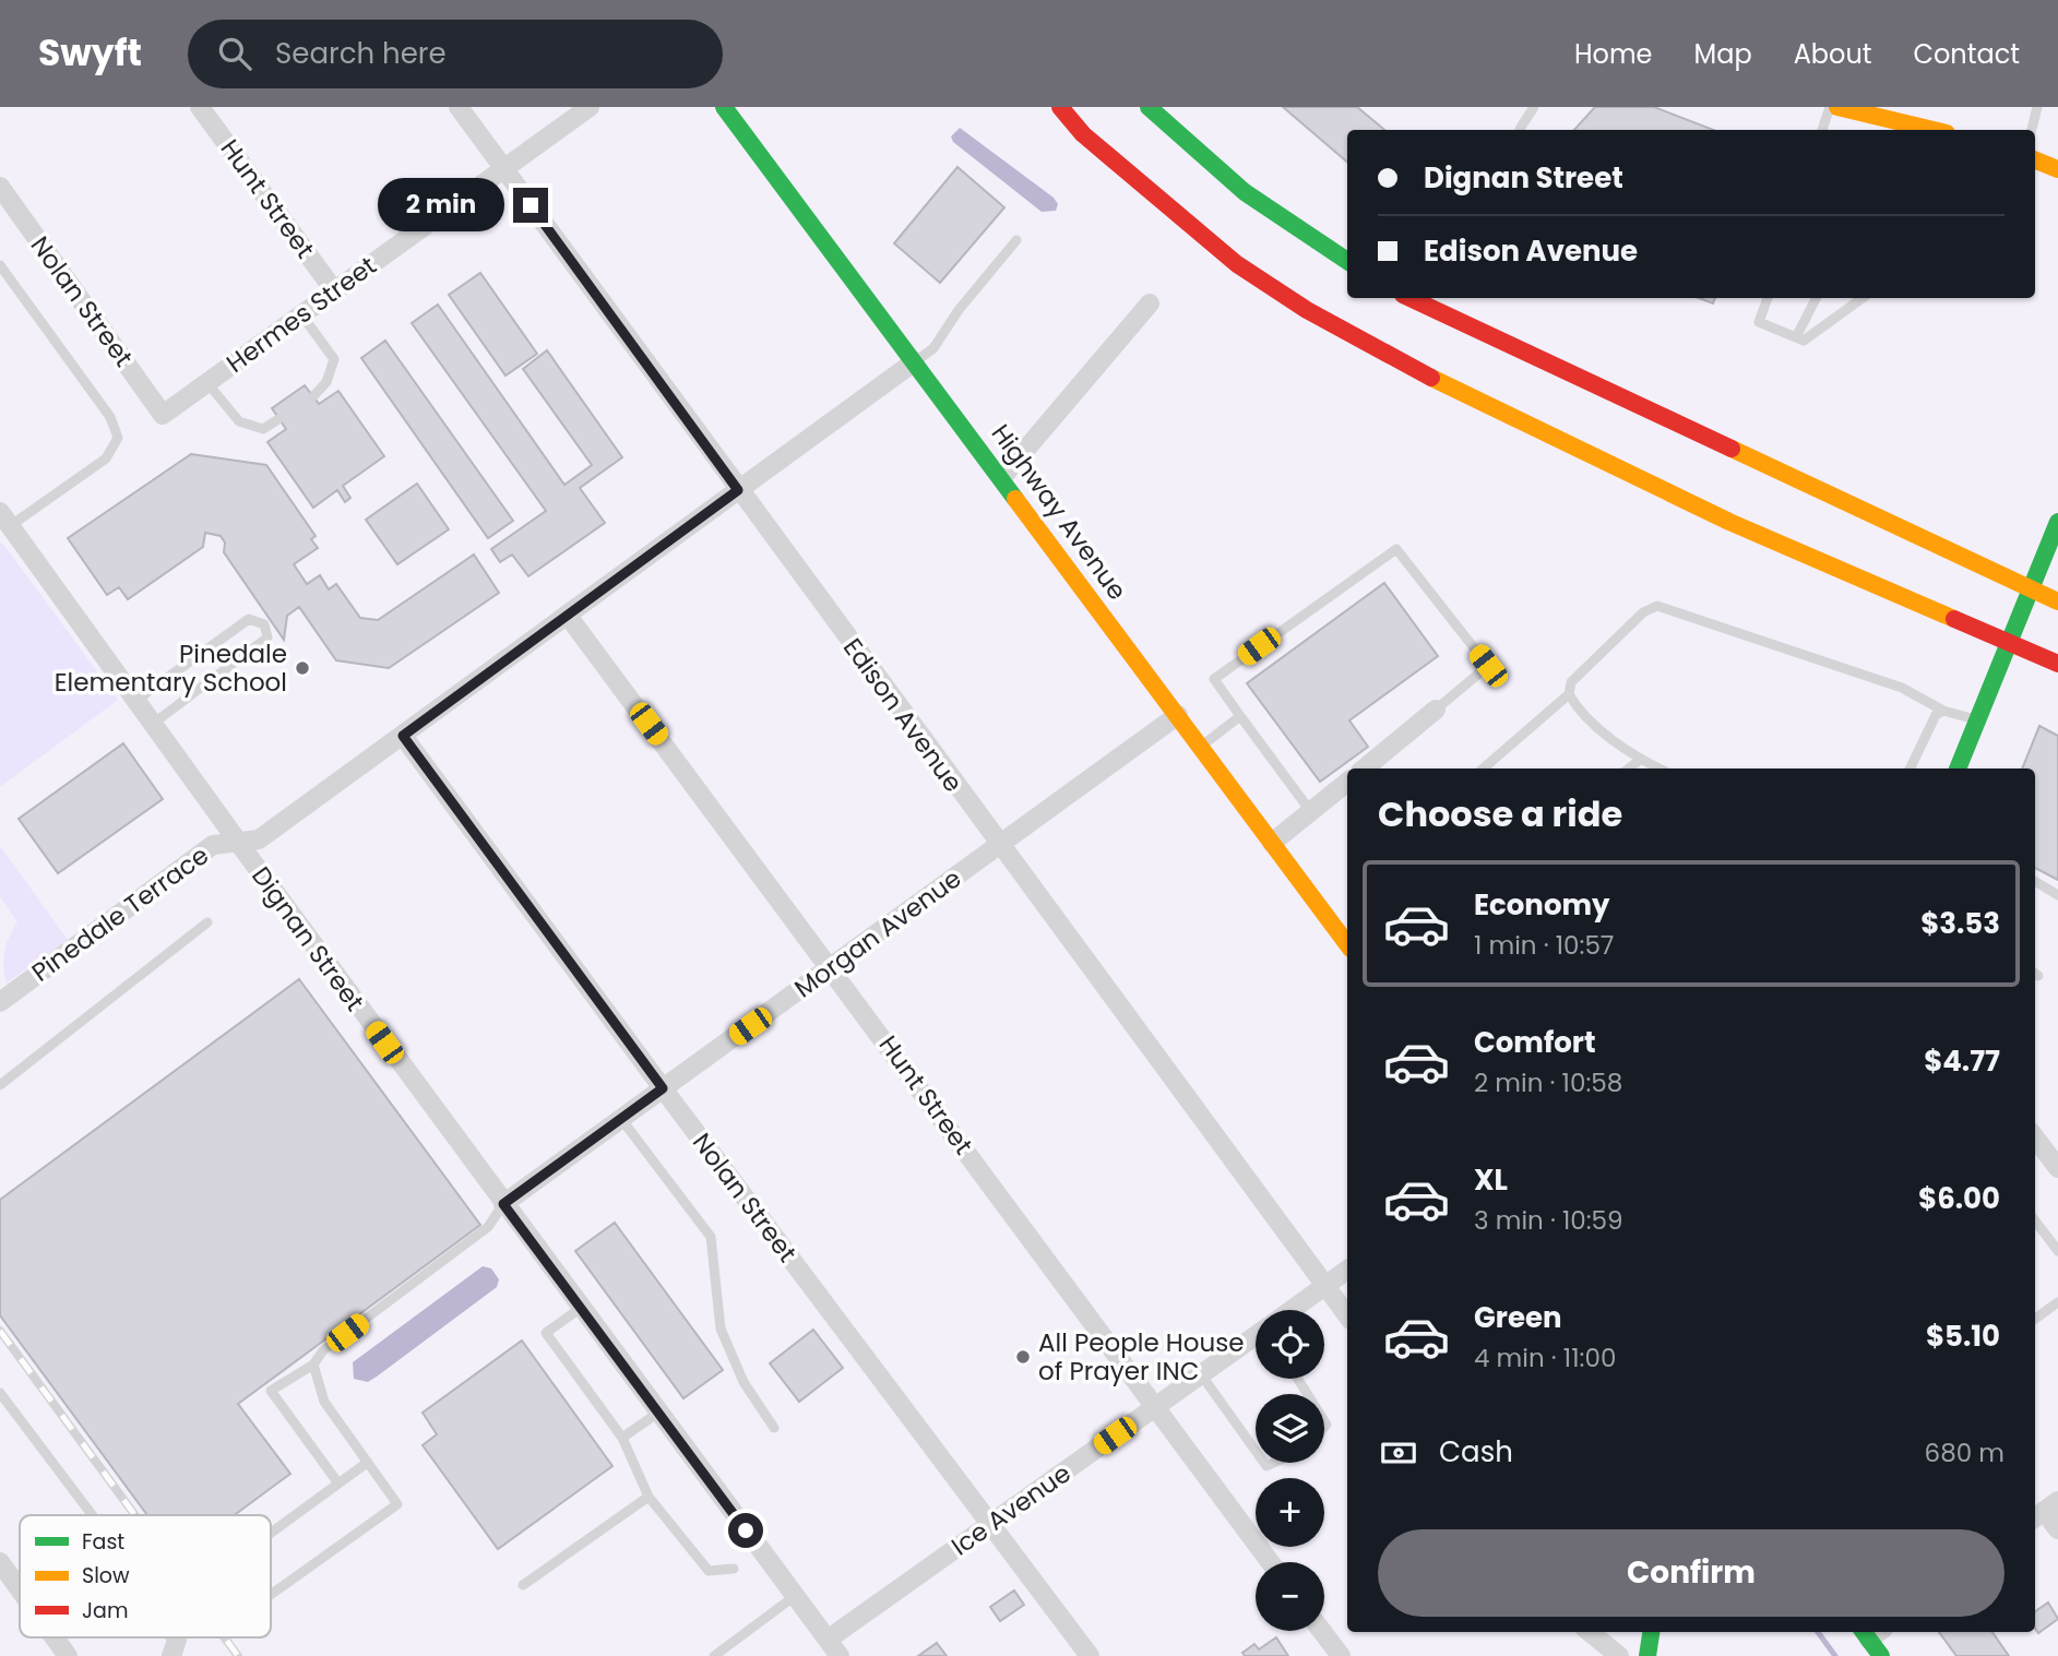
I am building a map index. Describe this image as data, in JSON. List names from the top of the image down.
{
  "streets": {
    "main road": ["Highway Avenue"],
    "street": [
      "Hunt Street",
      "Nolan Street",
      "Hermes Street",
      "Edison Avenue",
      "Pinedale Terrace",
      "Morgan Avenue",
      "Dignan Street",
      "Ice Avenue"
    ]
  },
  "crossings": [
    ["Hunt Street", "Hermes Street"],
    ["Hunt Street", "Pinedale Terrace"],
    ["Hunt Street", "Morgan Avenue"],
    ["Hunt Street", "Ice Avenue"],
    ["Nolan Street", "Hermes Street"],
    ["Nolan Street", "Pinedale Terrace"],
    ["Nolan Street", "Morgan Avenue"],
    ["Nolan Street", "Ice Avenue"],
    ["Hermes Street", "Edison Avenue"],
    ["Highway Avenue", "Pinedale Terrace"],
    ["Highway Avenue", "Morgan Avenue"],
    ["Edison Avenue", "Pinedale Terrace"],
    ["Edison Avenue", "Morgan Avenue"],
    ["Edison Avenue", "Ice Avenue"],
    ["Pinedale Terrace", "Dignan Street"],
    ["Morgan Avenue", "Dignan Street"],
    ["Dignan Street", "Ice Avenue"]
  ],
  "places": ["Pinedale Elementary School", "All People House of Prayer INC"],
  "legend": ["Fast", "Slow", "Jam"],
  "page": {
    "header": "Swyft",
    "search": "Search here",
    "nav": [
      "Home",
      "Map",
      "About",
      "Contact"
    ],
    "banner": ["Dignan Street", "Edison Avenue"],
    "bubble": "2 min",
    "heading": "Choose a ride",
    "list": [
      {
        "name": "Economy",
        "note": "1 min · 10:57",
        "value": "$3.53"
      },
      {
        "name": "Comfort",
        "note": "2 min · 10:58",
        "value": "$4.77"
      },
      {
        "name": "XL",
        "note": "3 min · 10:59",
        "value": "$6.00"
      },
      {
        "name": "Green",
        "note": "4 min · 11:00",
        "value": "$5.10"
      }
    ],
    "map_buttons": ["+", "−"],
    "pay": ["Cash", "680 m"],
    "buttons": "Confirm"
  }
}
